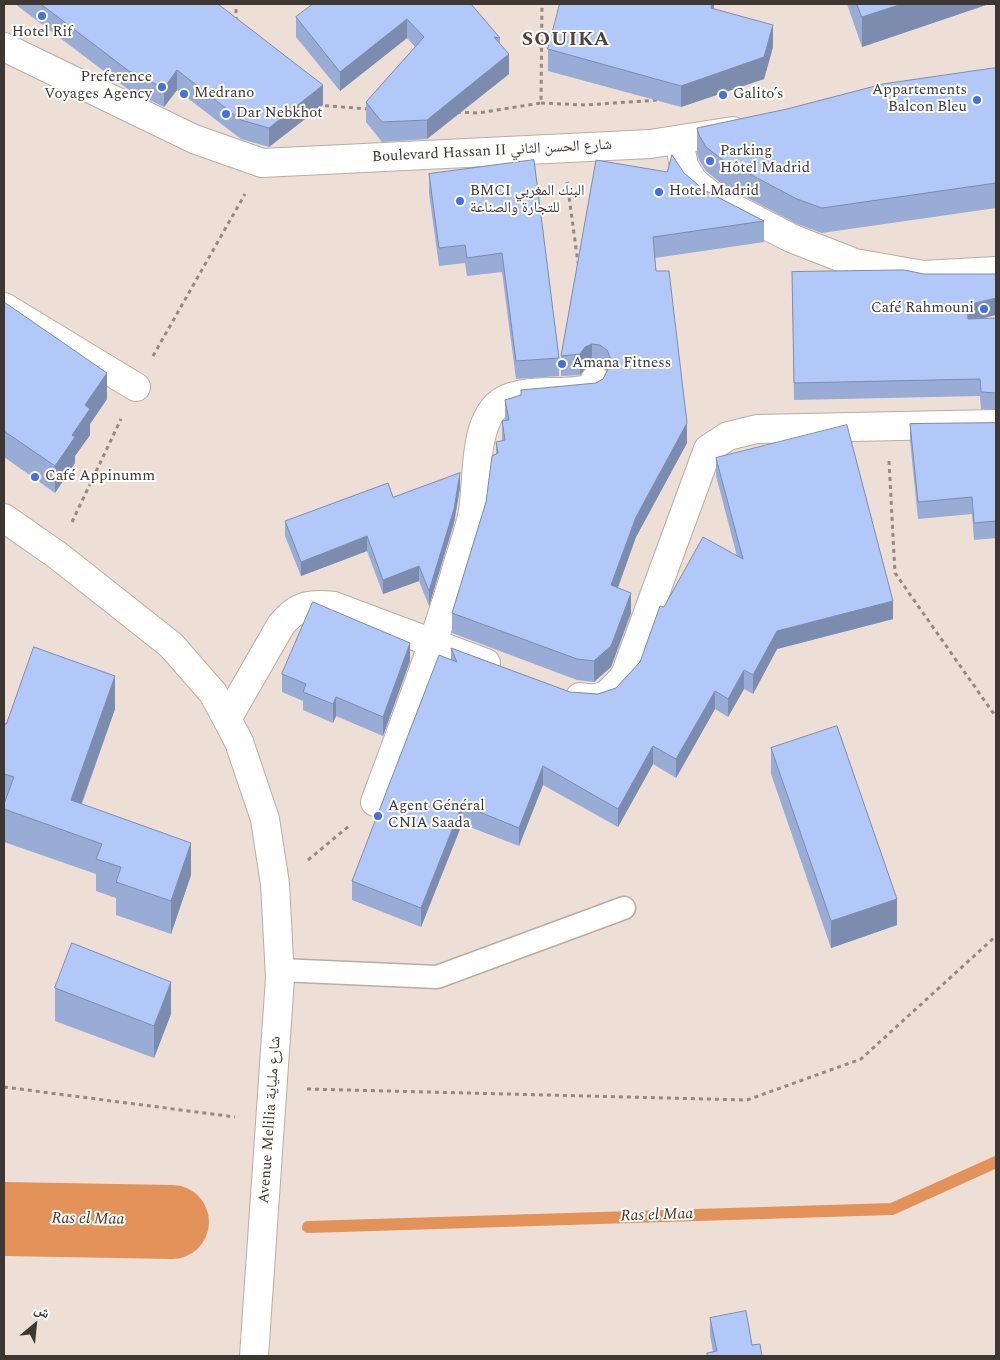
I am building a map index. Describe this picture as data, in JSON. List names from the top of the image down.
{
  "streets": {
    "street": ["Boulevard Hassan II شارع الحسن الثاني", "Avenue Melilia شارع ملياية"]
  },
  "districts": ["SOUIKA"],
  "water": ["Ras el Maa"],
  "places": [
    "Hotel Rif",
    "Preference Voyages Agency",
    "Medrano",
    "Galito’s",
    "Appartements Balcon Bleu",
    "Dar Nebkhot",
    "Parking Hôtel Madrid",
    "Hotel Madrid",
    "BMCI البنك المغربي للتجارة والصناعة",
    "Café Rahmouni",
    "Amana Fitness",
    "Café Appinumm",
    "Agent Général CNIA Saada"
  ],
  "north": "top right"
}
